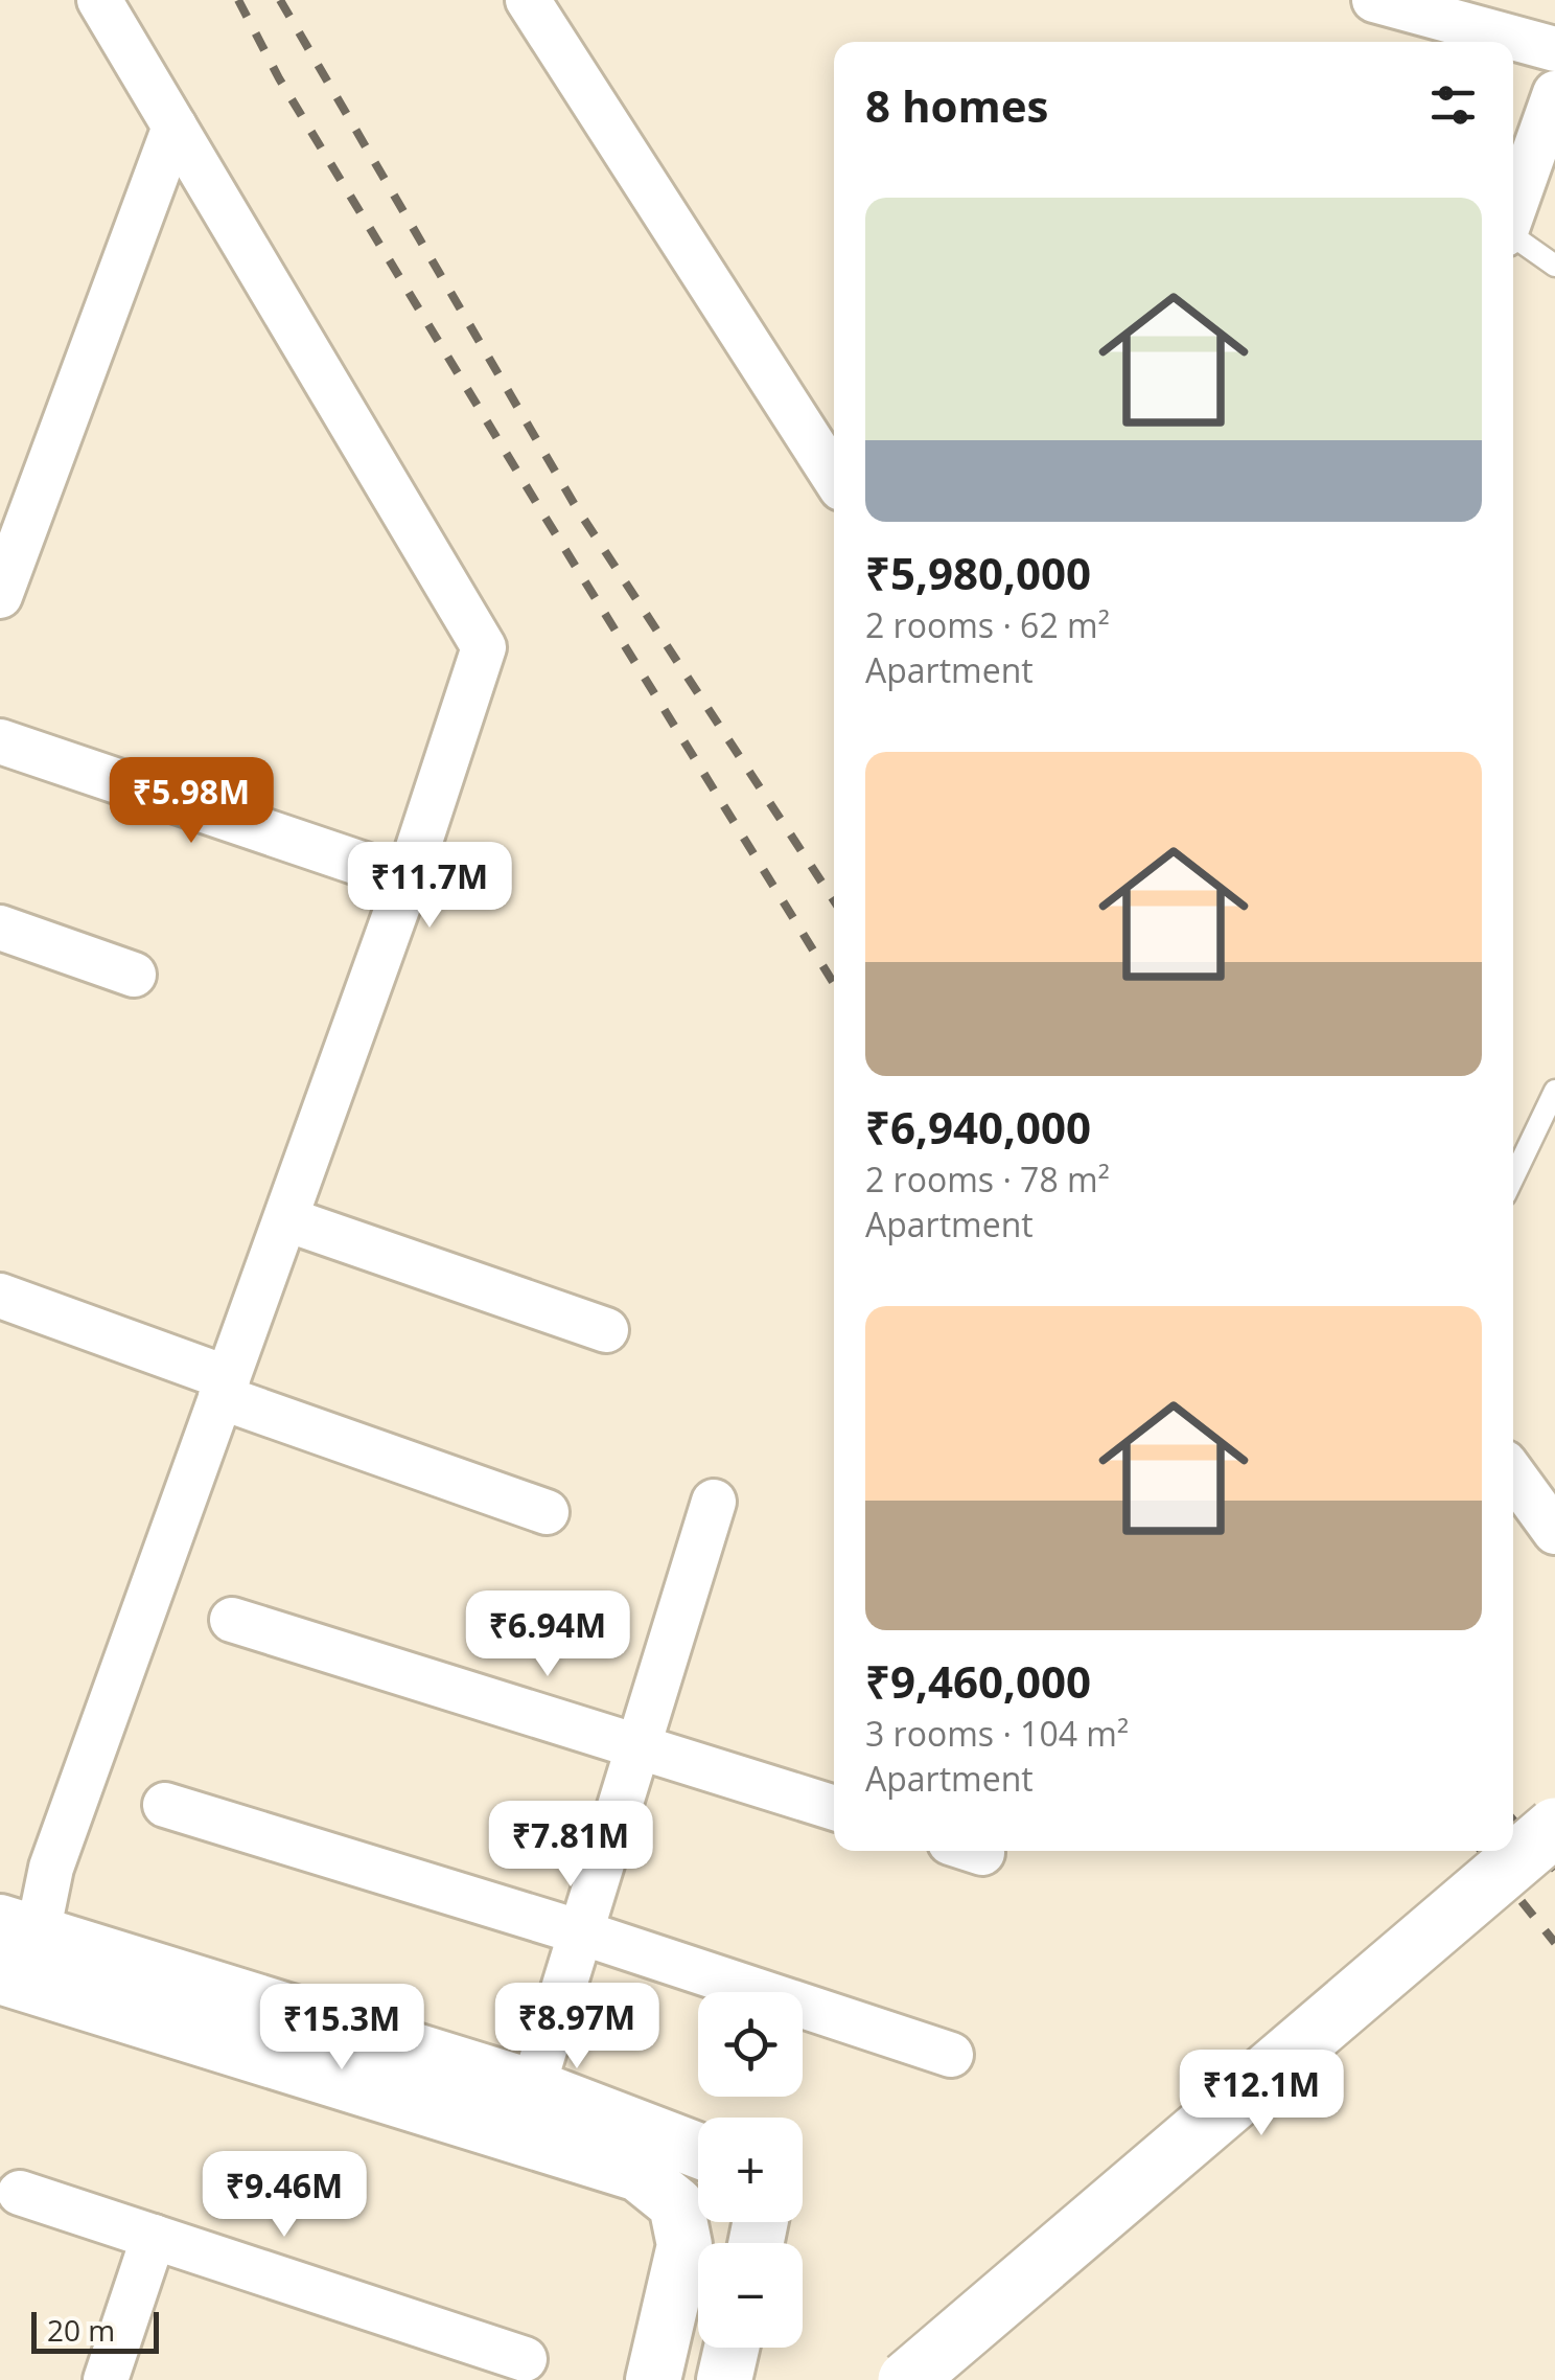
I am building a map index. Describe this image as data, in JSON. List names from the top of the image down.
{
  "scale_bar": "20 m",
  "page": {
    "heading": "8 homes",
    "list": [
      {
        "name": "₹5,980,000",
        "note": "2 rooms · 62 m² · Apartment"
      },
      {
        "name": "₹6,940,000",
        "note": "2 rooms · 78 m² · Apartment"
      },
      {
        "name": "₹9,460,000",
        "note": "3 rooms · 104 m² · Apartment"
      }
    ],
    "price": [
      "₹5.98M",
      "₹11.7M",
      "₹6.94M",
      "₹7.81M",
      "₹8.97M",
      "₹15.3M",
      "₹12.1M",
      "₹9.46M"
    ],
    "map_buttons": ["+", "−"],
    "scale": "20 m"
  }
}
